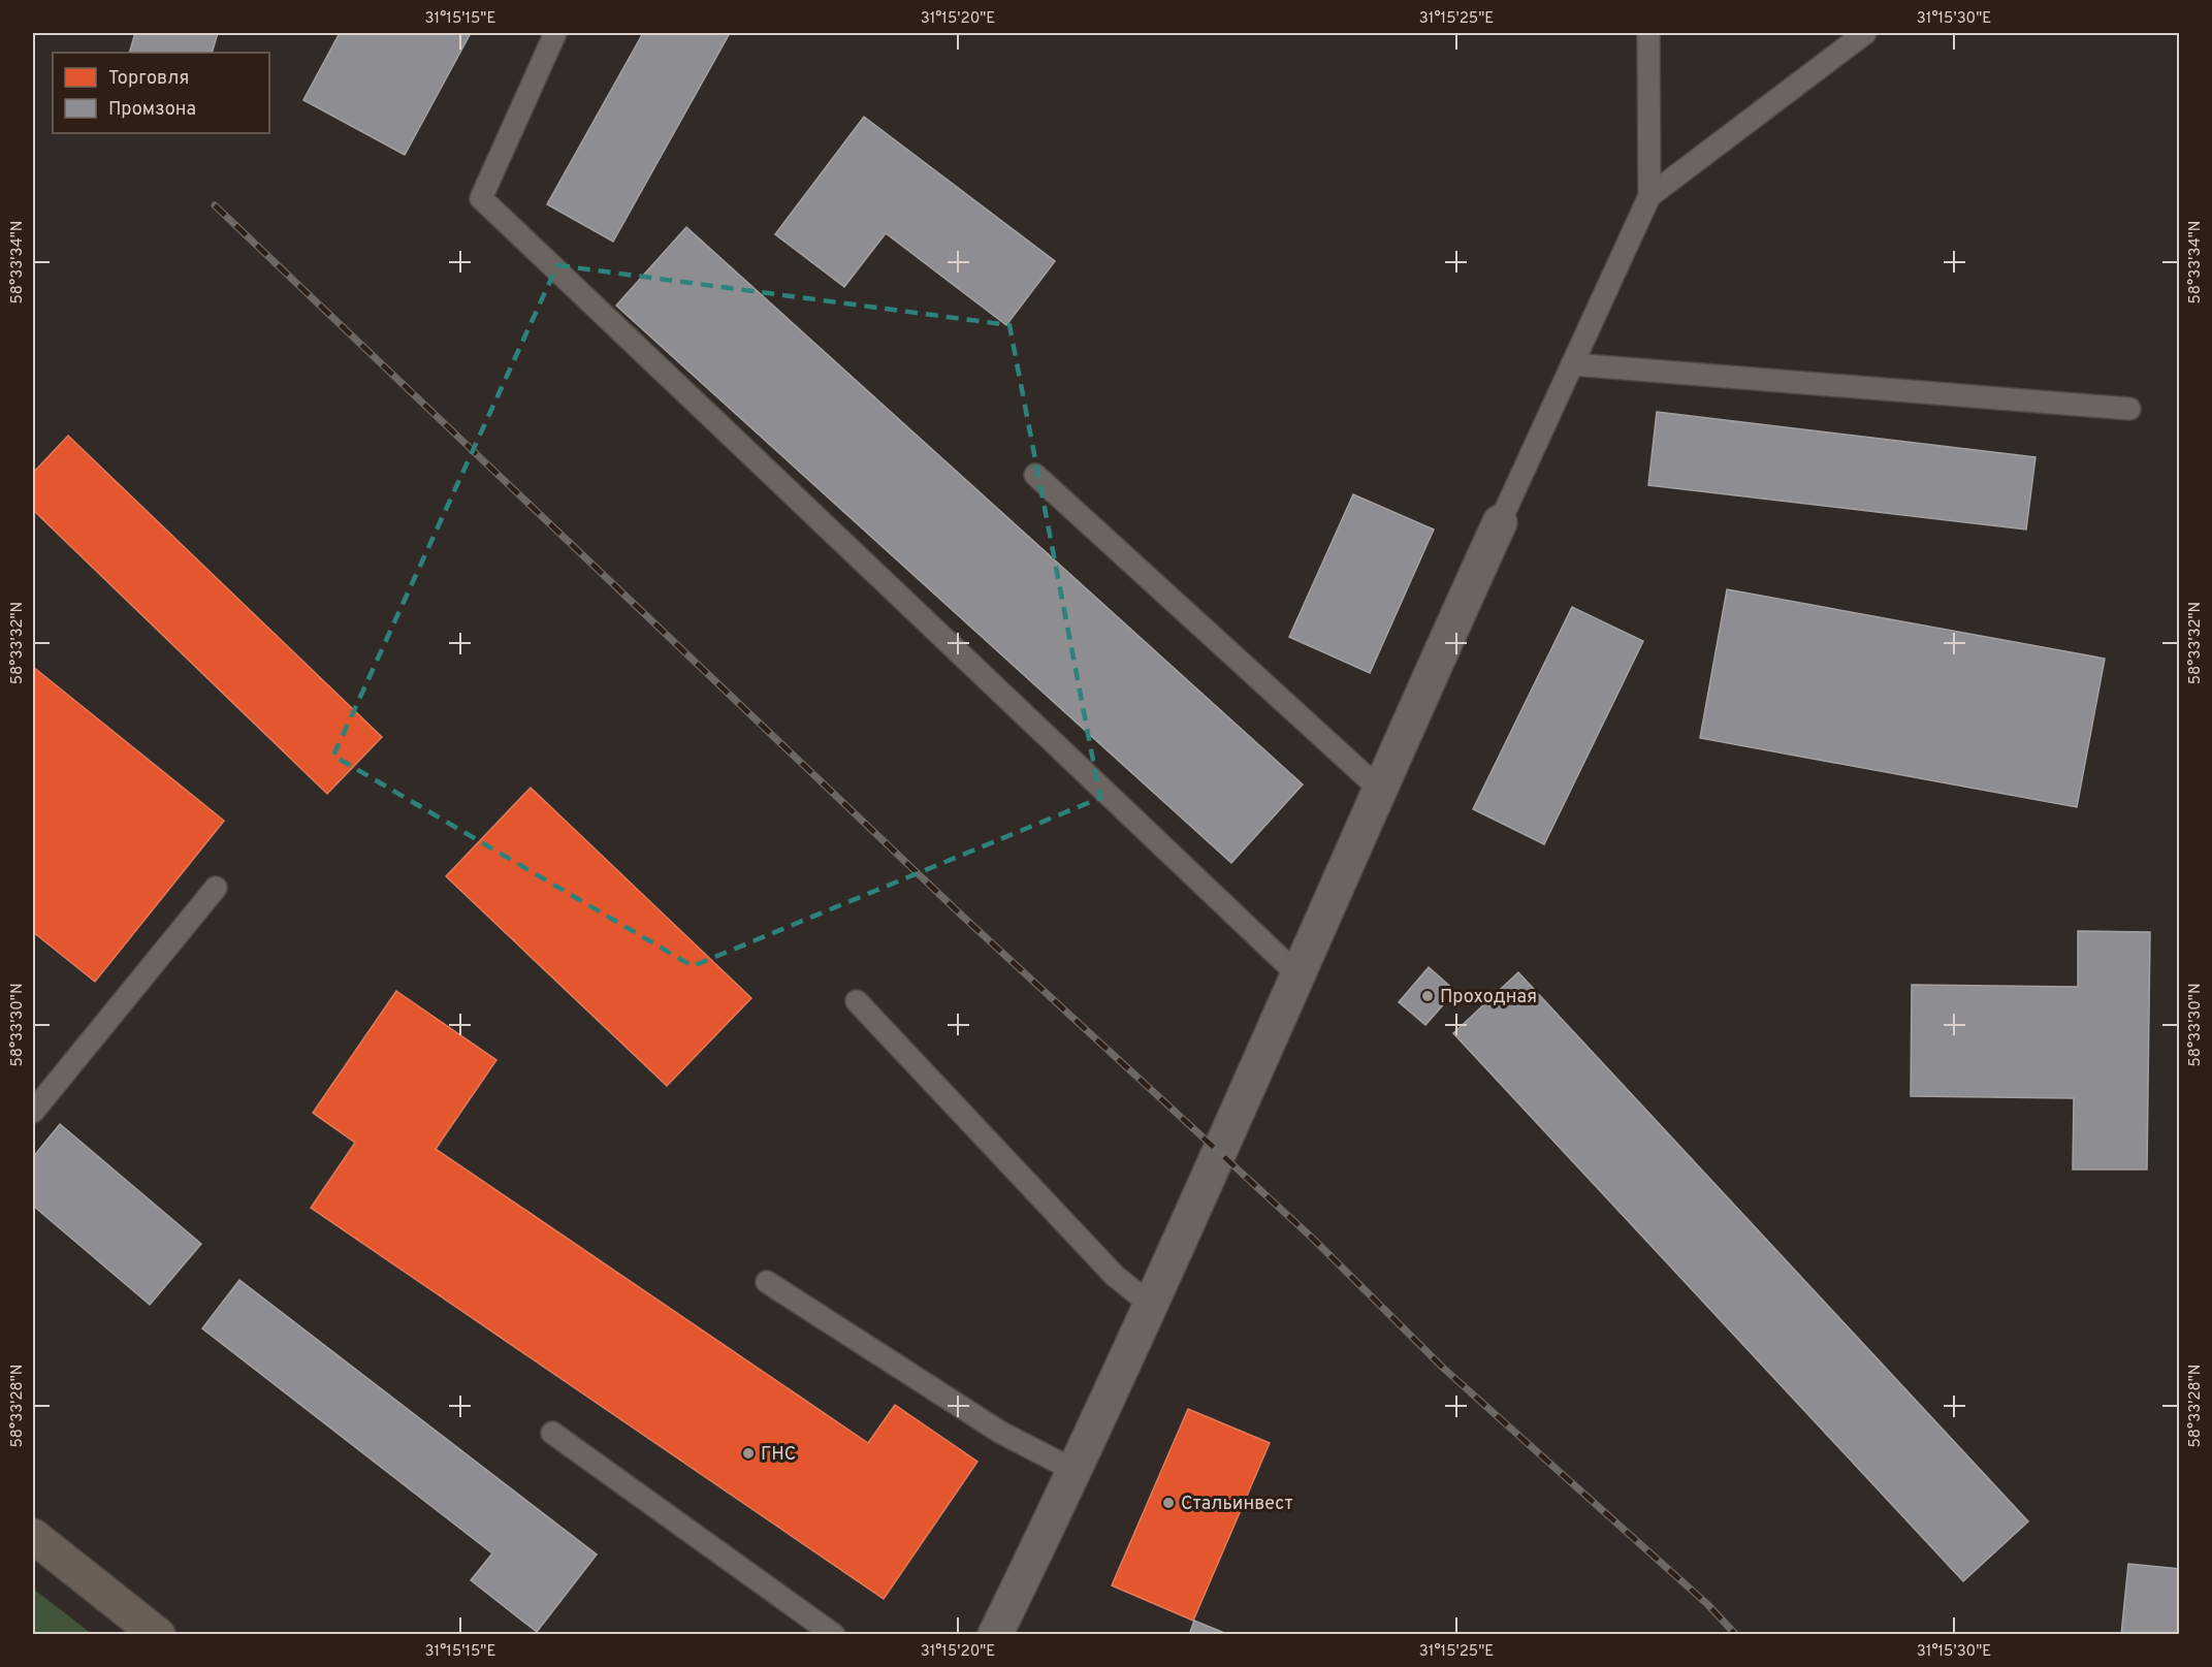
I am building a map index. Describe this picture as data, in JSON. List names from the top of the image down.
{
  "places": ["Проходная", "ГНС", "Стальинвест"],
  "legend": ["Торговля", "Промзона"],
  "coordinates": [
    "31°15'15\"E",
    "31°15'20\"E",
    "31°15'25\"E",
    "31°15'30\"E",
    "58°33'34\"N",
    "58°33'32\"N",
    "58°33'30\"N",
    "58°33'28\"N"
  ]
}
